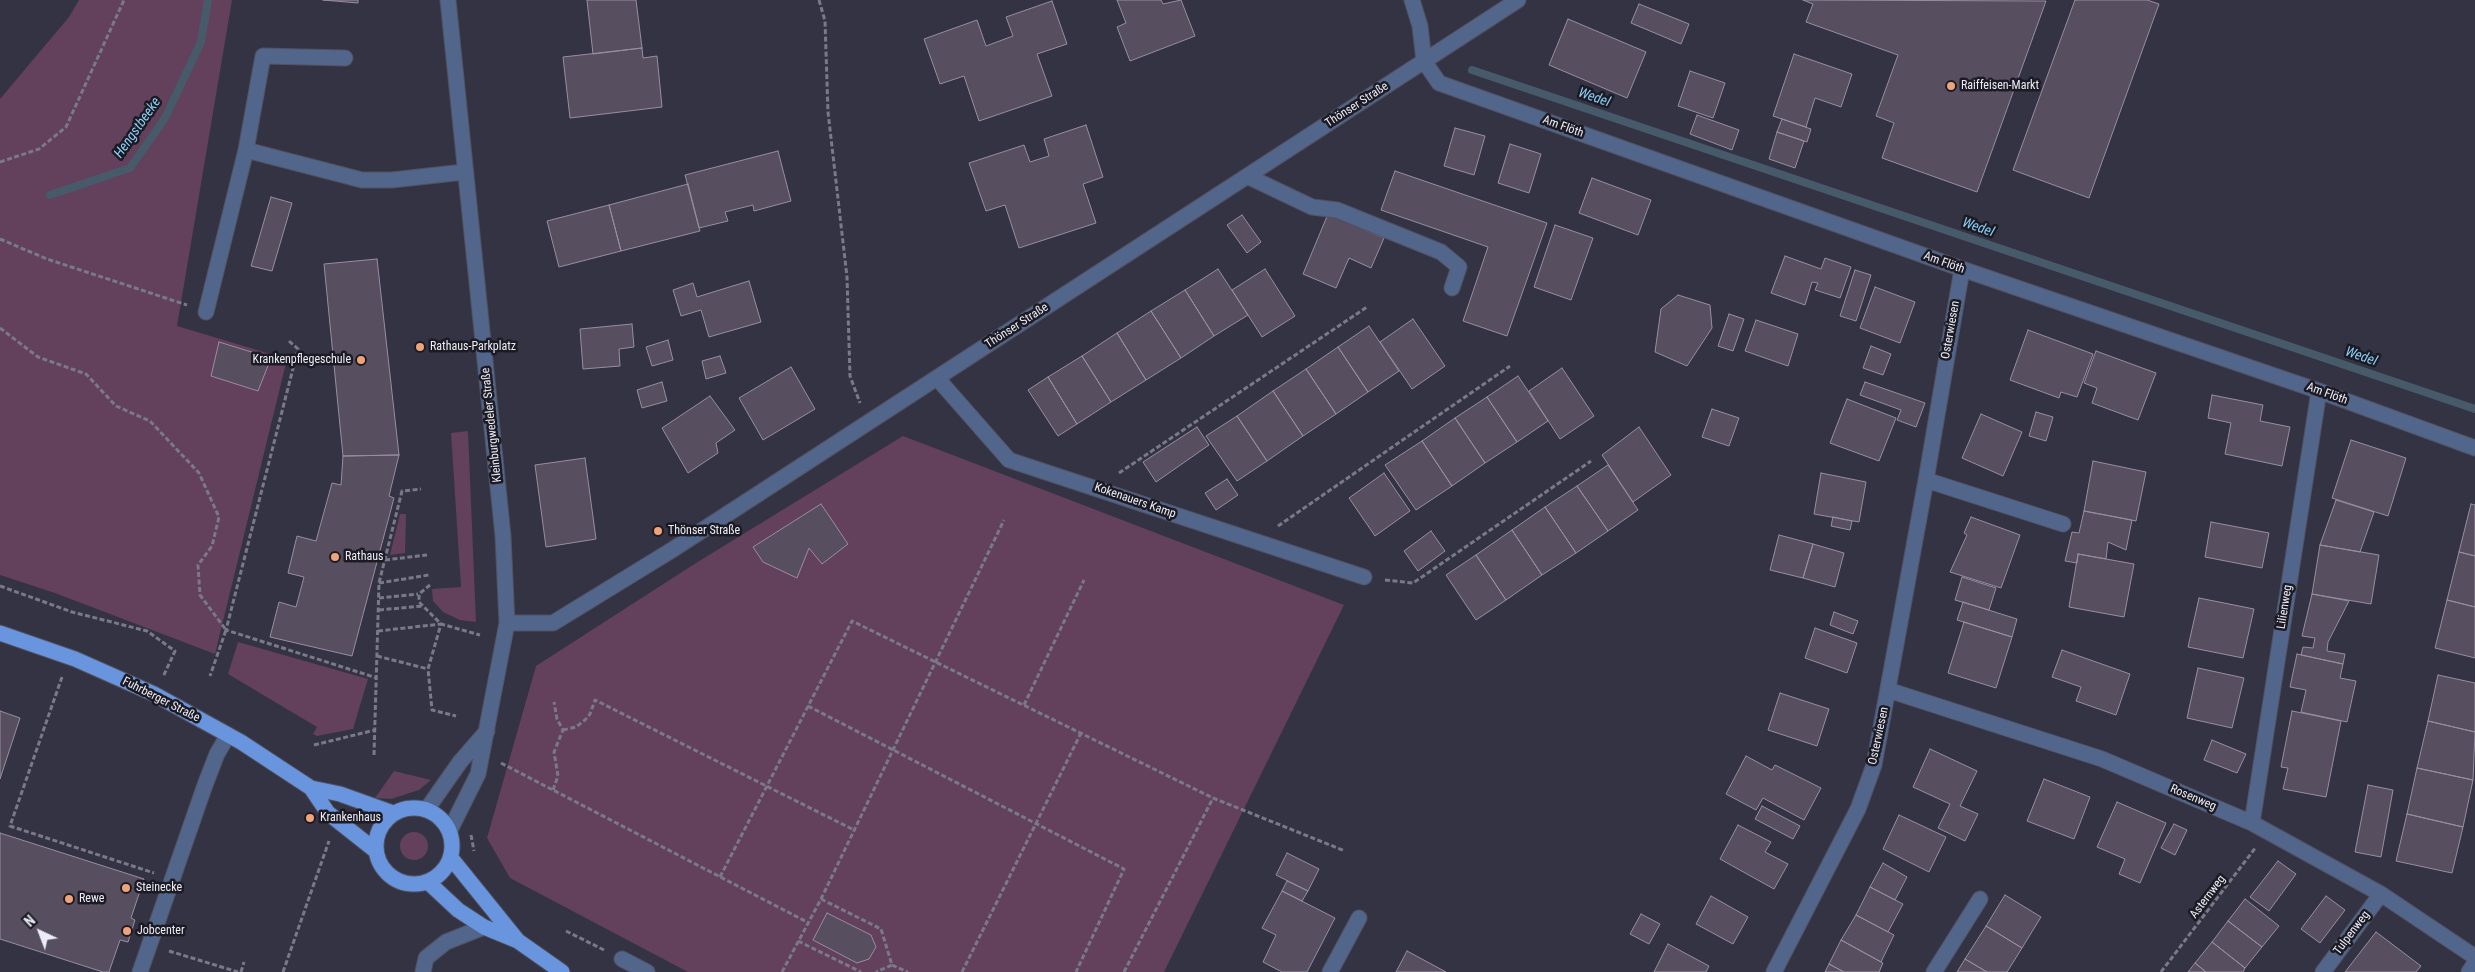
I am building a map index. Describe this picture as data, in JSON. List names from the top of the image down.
{
  "streets": {
    "main road": ["Fuhrberger Straße"],
    "street": [
      "Thönser Straße",
      "Am Flöth",
      "Osterwiesen",
      "Kleinburgwedeler Straße",
      "Kokenauers Kamp",
      "Lilienweg",
      "Rosenweg",
      "Tulpenweg"
    ],
    "path": ["Asternweg"]
  },
  "crossings": [
    ["Thönser Straße", "Am Flöth"],
    ["Thönser Straße", "Kleinburgwedeler Straße"],
    ["Thönser Straße", "Kokenauers Kamp"],
    ["Am Flöth", "Osterwiesen"],
    ["Am Flöth", "Lilienweg"],
    ["Osterwiesen", "Rosenweg"],
    ["Kleinburgwedeler Straße", "Fuhrberger Straße"],
    ["Lilienweg", "Rosenweg"],
    ["Rosenweg", "Asternweg"],
    ["Rosenweg", "Tulpenweg"]
  ],
  "water": ["Wedel", "Hengstbeeke"],
  "places": [
    "Raiffeisen-Markt",
    "Rathaus-Parkplatz",
    "Krankenpflegeschule",
    "Thönser Straße",
    "Rathaus",
    "Krankenhaus",
    "Steinecke",
    "Rewe",
    "Jobcenter"
  ],
  "north": "top left"
}
